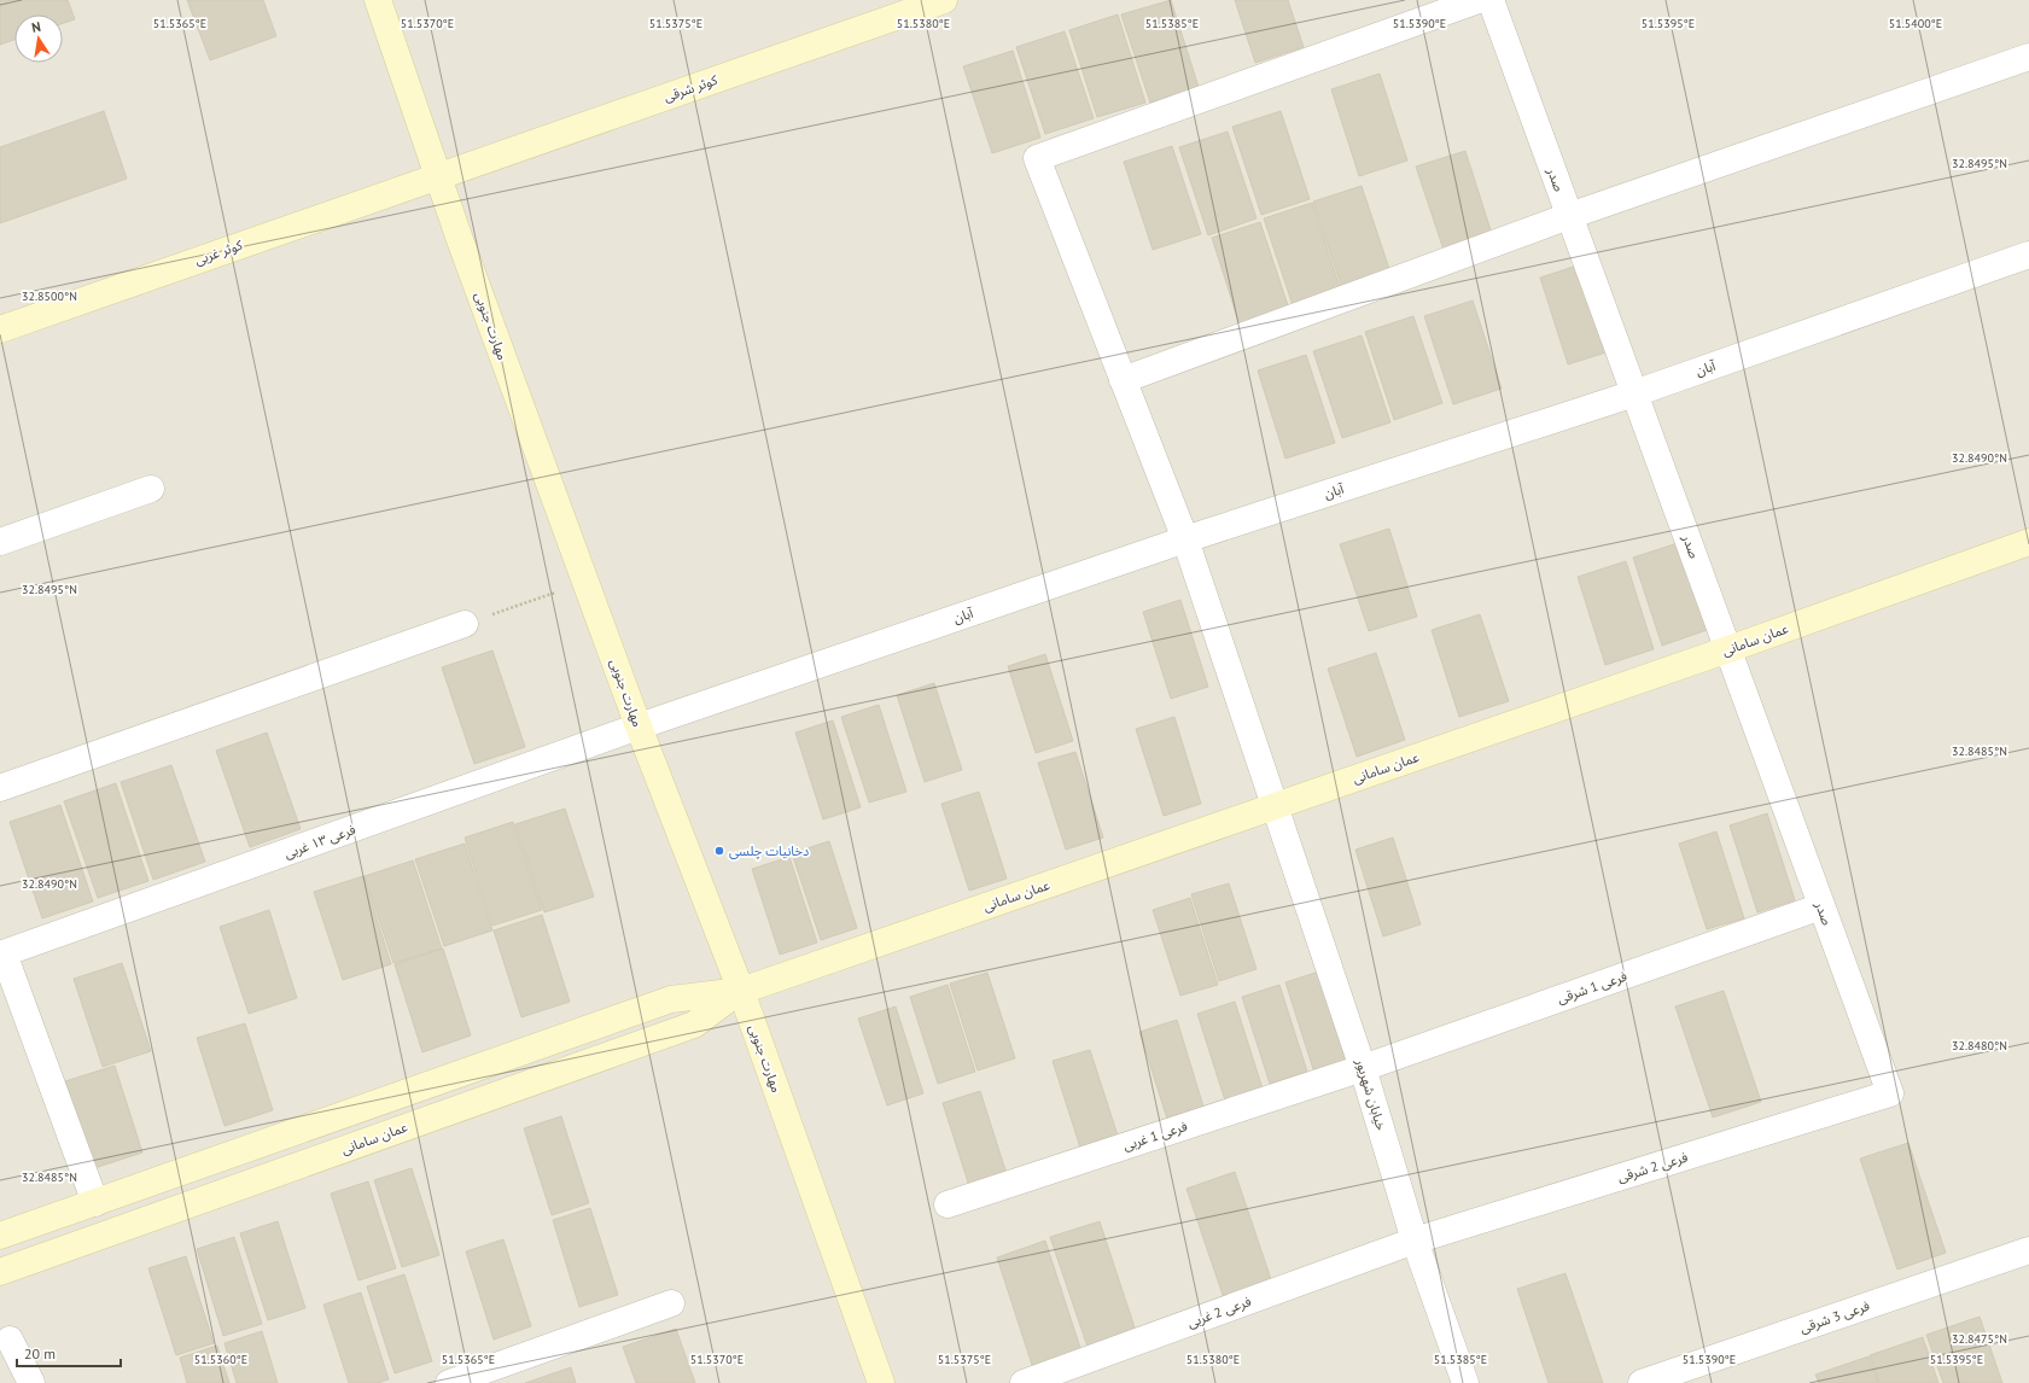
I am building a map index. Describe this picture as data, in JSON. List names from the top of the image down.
{
  "streets": {
    "street": [
      "کوثر شرقی",
      "صدر",
      "کوثر غربی",
      "مهارت جنوبی",
      "آبان",
      "عمان سامانی",
      "فرعی ۱۳ غربی",
      "فرعی 1 شرقی",
      "خیابان شهریور",
      "فرعی 1 غربی",
      "فرعی 2 شرقی",
      "فرعی 2 غربی",
      "فرعی 3 شرقی"
    ]
  },
  "crossings": [
    ["کوثر شرقی", "کوثر غربی"],
    ["کوثر شرقی", "مهارت جنوبی"],
    ["صدر", "آبان"],
    ["صدر", "عمان سامانی"],
    ["صدر", "فرعی 1 شرقی"],
    ["صدر", "فرعی 2 شرقی"],
    ["کوثر غربی", "مهارت جنوبی"],
    ["مهارت جنوبی", "آبان"],
    ["مهارت جنوبی", "عمان سامانی"],
    ["مهارت جنوبی", "فرعی ۱۳ غربی"],
    ["آبان", "فرعی ۱۳ غربی"],
    ["آبان", "خیابان شهریور"],
    ["عمان سامانی", "خیابان شهریور"],
    ["فرعی 1 شرقی", "خیابان شهریور"],
    ["فرعی 1 شرقی", "فرعی 1 غربی"],
    ["خیابان شهریور", "فرعی 1 غربی"],
    ["خیابان شهریور", "فرعی 2 شرقی"],
    ["خیابان شهریور", "فرعی 2 غربی"],
    ["فرعی 2 شرقی", "فرعی 2 غربی"]
  ],
  "places": ["دخانیات چلسی"],
  "scale_bar": "20 m",
  "north": "top",
  "coordinates": [
    "51.5365°E",
    "51.5370°E",
    "51.5375°E",
    "51.5380°E",
    "51.5385°E",
    "51.5390°E",
    "51.5395°E",
    "51.5400°E",
    "32.8495°N",
    "32.8500°N",
    "32.8490°N",
    "32.8485°N",
    "32.8480°N",
    "32.8475°N",
    "51.5360°E"
  ]
}
